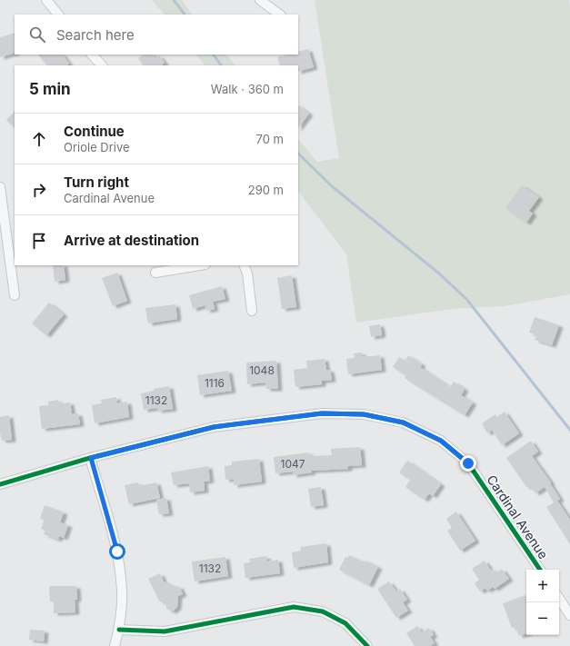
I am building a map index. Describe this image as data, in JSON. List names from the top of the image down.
{
  "streets": {
    "street": ["Cardinal Avenue"]
  },
  "house_numbers": [
    "1048",
    "1116",
    "1132",
    "1047",
    "1132"
  ],
  "page": {
    "search": "Search here",
    "heading": ["5 min", "Walk · 360 m"],
    "list": [
      ["Continue", "Oriole Drive", "70 m"],
      ["Turn right", "Cardinal Avenue", "290 m"],
      "Arrive at destination"
    ],
    "map_buttons": ["+", "−"]
  }
}
